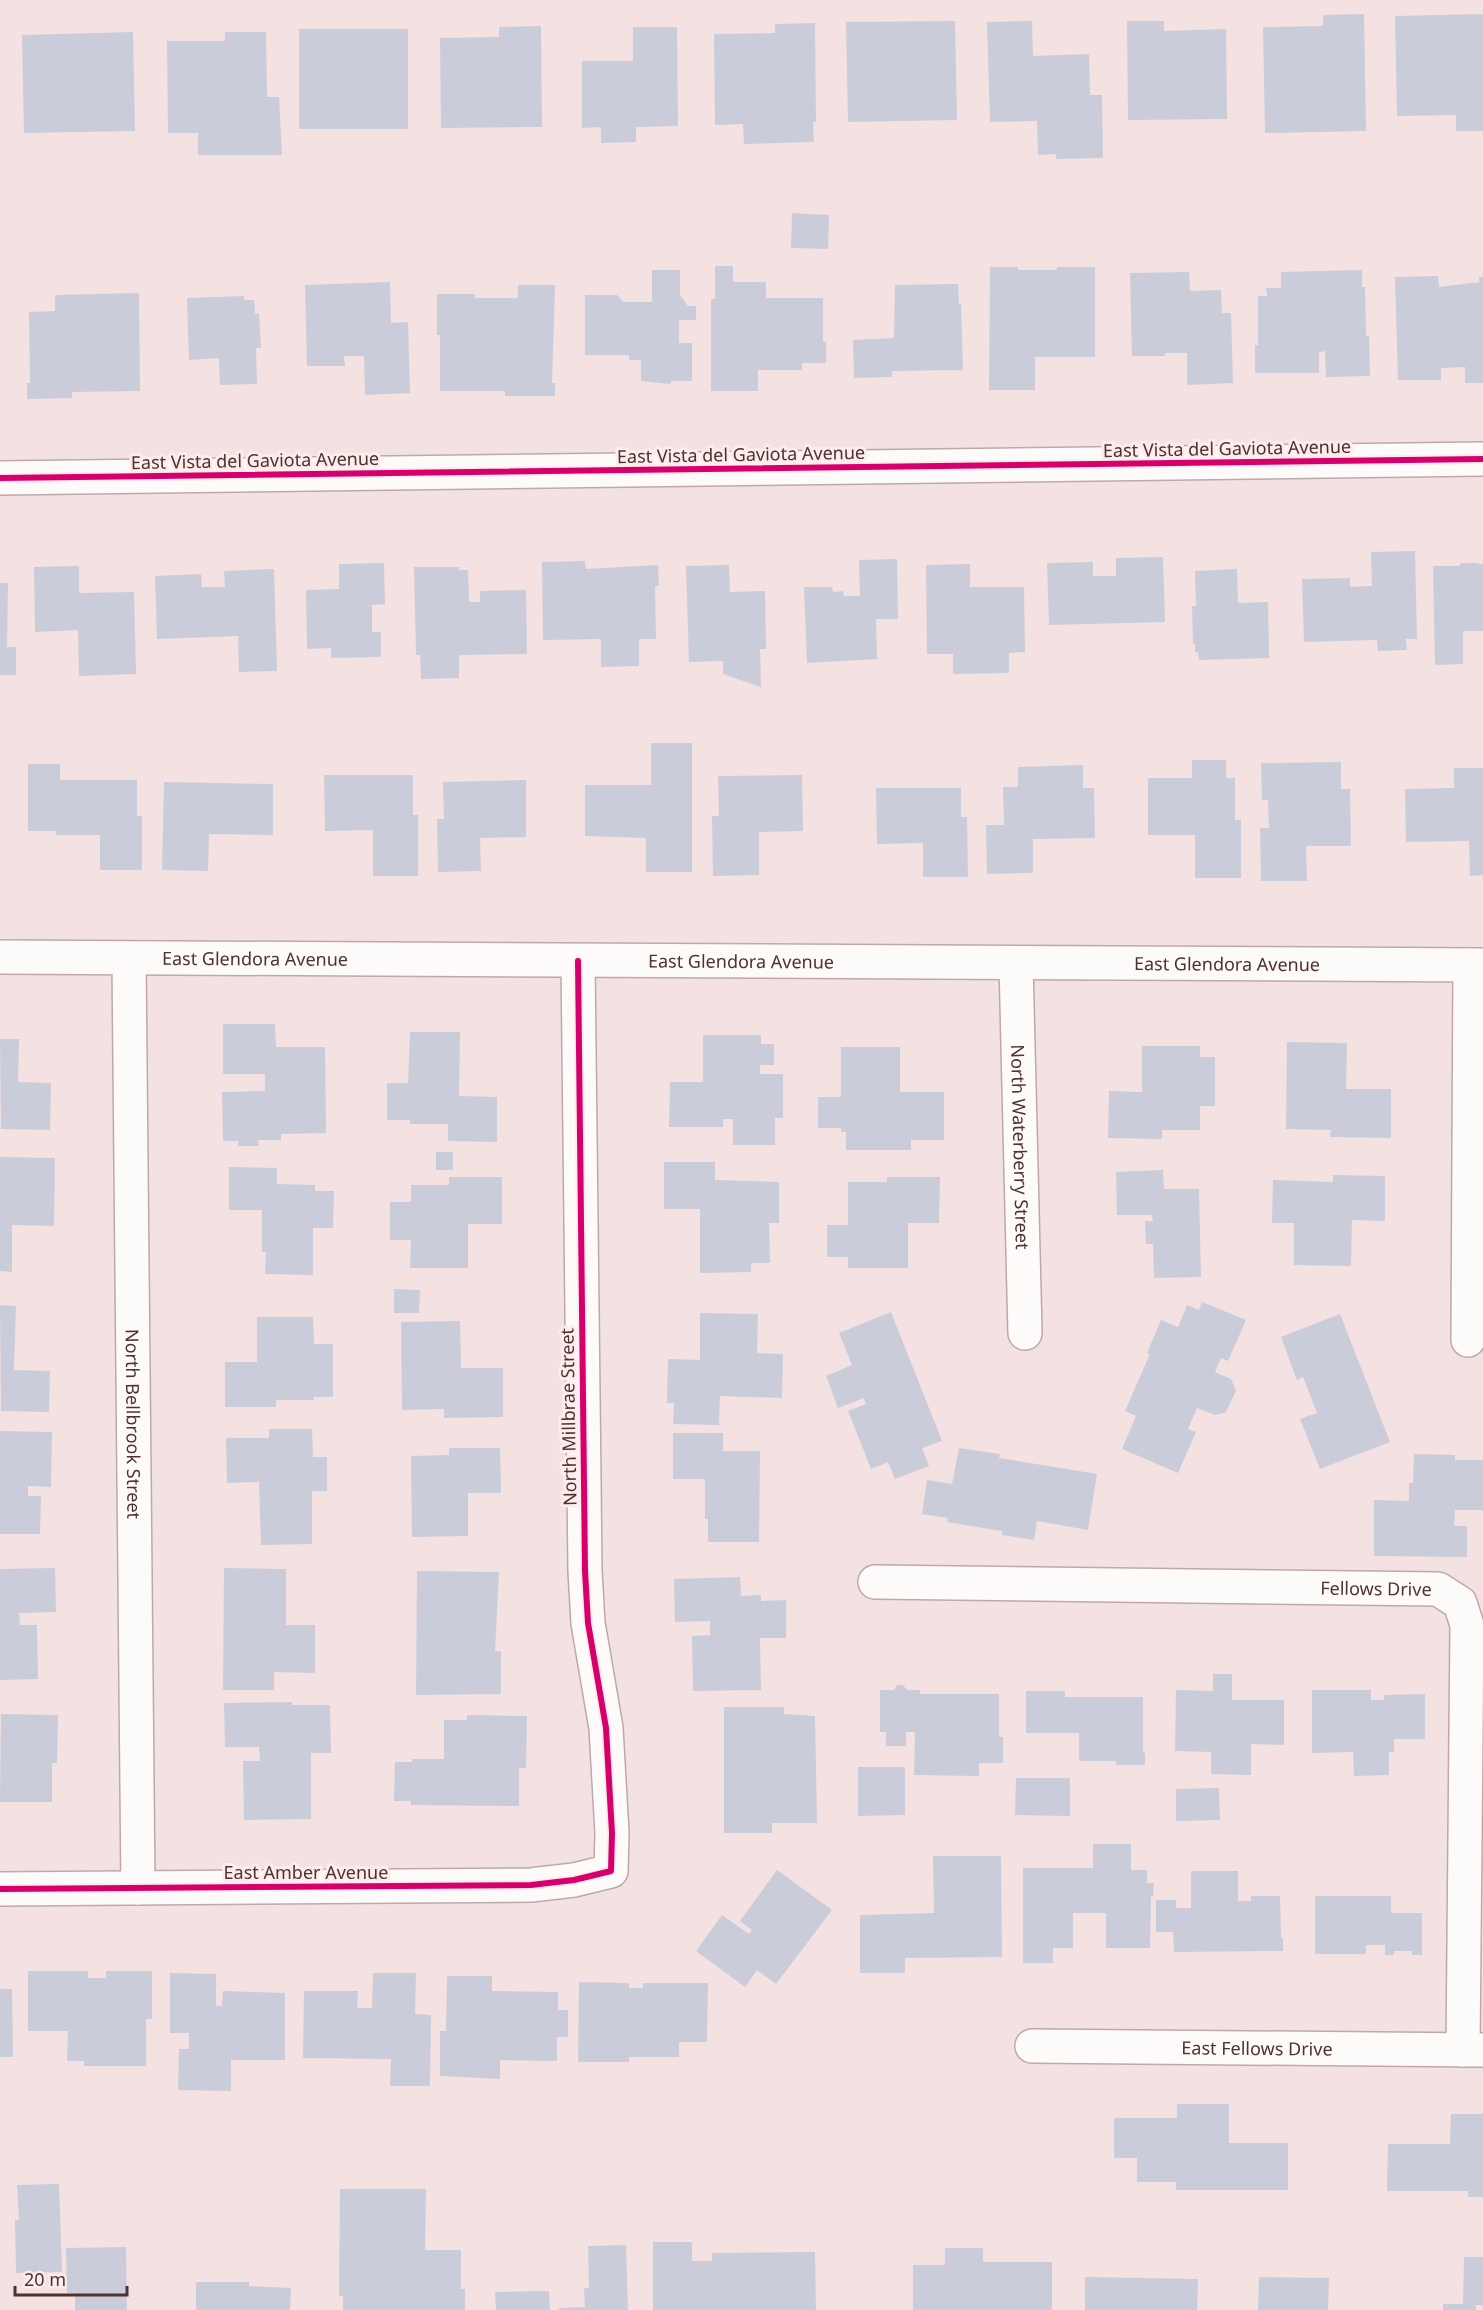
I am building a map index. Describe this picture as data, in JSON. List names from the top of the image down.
{
  "streets": {
    "street": [
      "East Vista del Gaviota Avenue",
      "East Glendora Avenue",
      "North Waterberry Street",
      "North Millbrae Street",
      "North Bellbrook Street",
      "Fellows Drive",
      "East Amber Avenue",
      "East Fellows Drive"
    ]
  },
  "crossings": [
    ["East Glendora Avenue", "North Waterberry Street"],
    ["East Glendora Avenue", "North Millbrae Street"],
    ["East Glendora Avenue", "North Bellbrook Street"],
    ["North Millbrae Street", "East Amber Avenue"],
    ["North Bellbrook Street", "East Amber Avenue"],
    ["Fellows Drive", "East Fellows Drive"]
  ],
  "scale_bar": "20 m"
}
